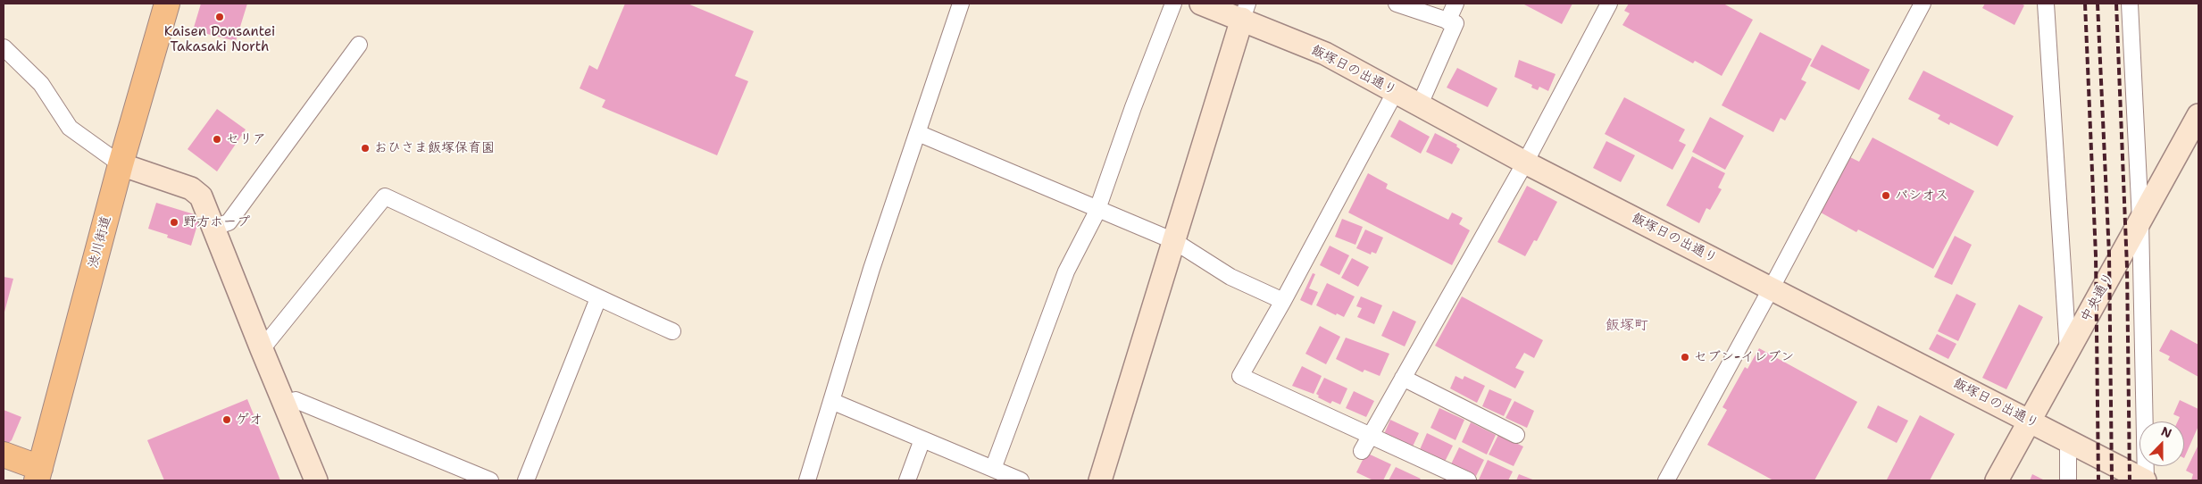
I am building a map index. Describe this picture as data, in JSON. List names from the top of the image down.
{
  "streets": {
    "main road": ["渋川街道"],
    "street": ["飯塚日の出通り", "中央通り"]
  },
  "crossings": [
    ["飯塚日の出通り", "中央通り"]
  ],
  "districts": ["飯塚町"],
  "places": [
    "Kaisen Donsantei Takasaki North",
    "セリア",
    "おひさま飯塚保育園",
    "パシオス",
    "野方ホープ",
    "セブン-イレブン",
    "ゲオ"
  ],
  "north": "top"
}
